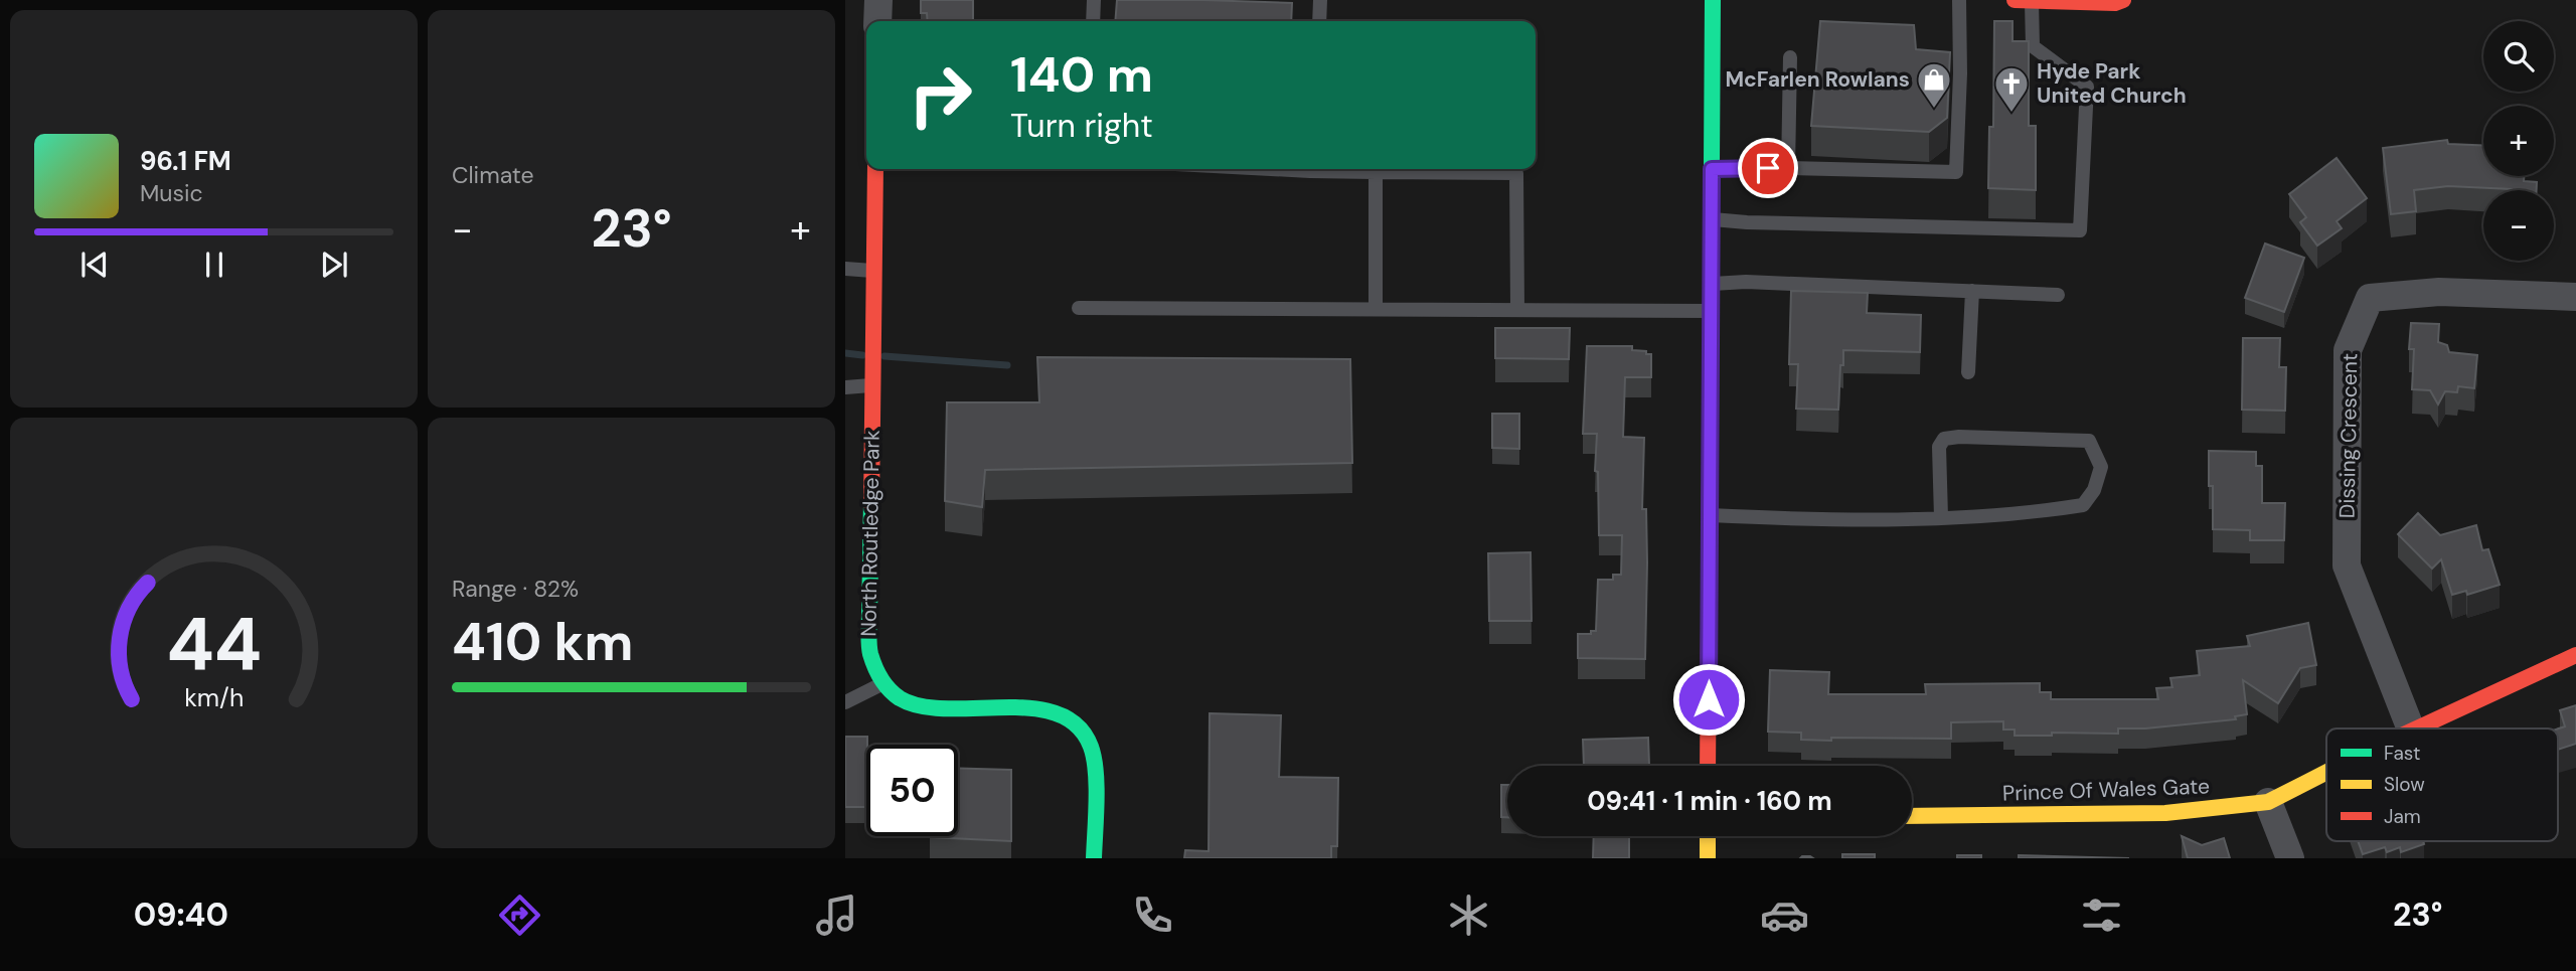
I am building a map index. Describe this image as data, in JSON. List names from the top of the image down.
{
  "streets": {
    "street": ["Dissing Crescent", "North Routledge Park", "Prince Of Wales Gate"]
  },
  "places": {
    "shop": ["McFarlen Rowlans"],
    "church": ["Hyde Park United Church"]
  },
  "legend": ["Fast", "Slow", "Jam"],
  "page": {
    "tile": [
      "Climate",
      ["Range · 82%", "410 km"]
    ],
    "map_buttons": ["+", "−"],
    "turn": ["140 m", "Turn right"],
    "song": ["96.1 FM", "Music"],
    "heat": ["−", "23°", "+"],
    "limit": "50",
    "trip": "09:41 · 1 min · 160 m",
    "tabs": ["09:40", "23°"],
    "gauge": ["44", "km/h"]
  }
}
